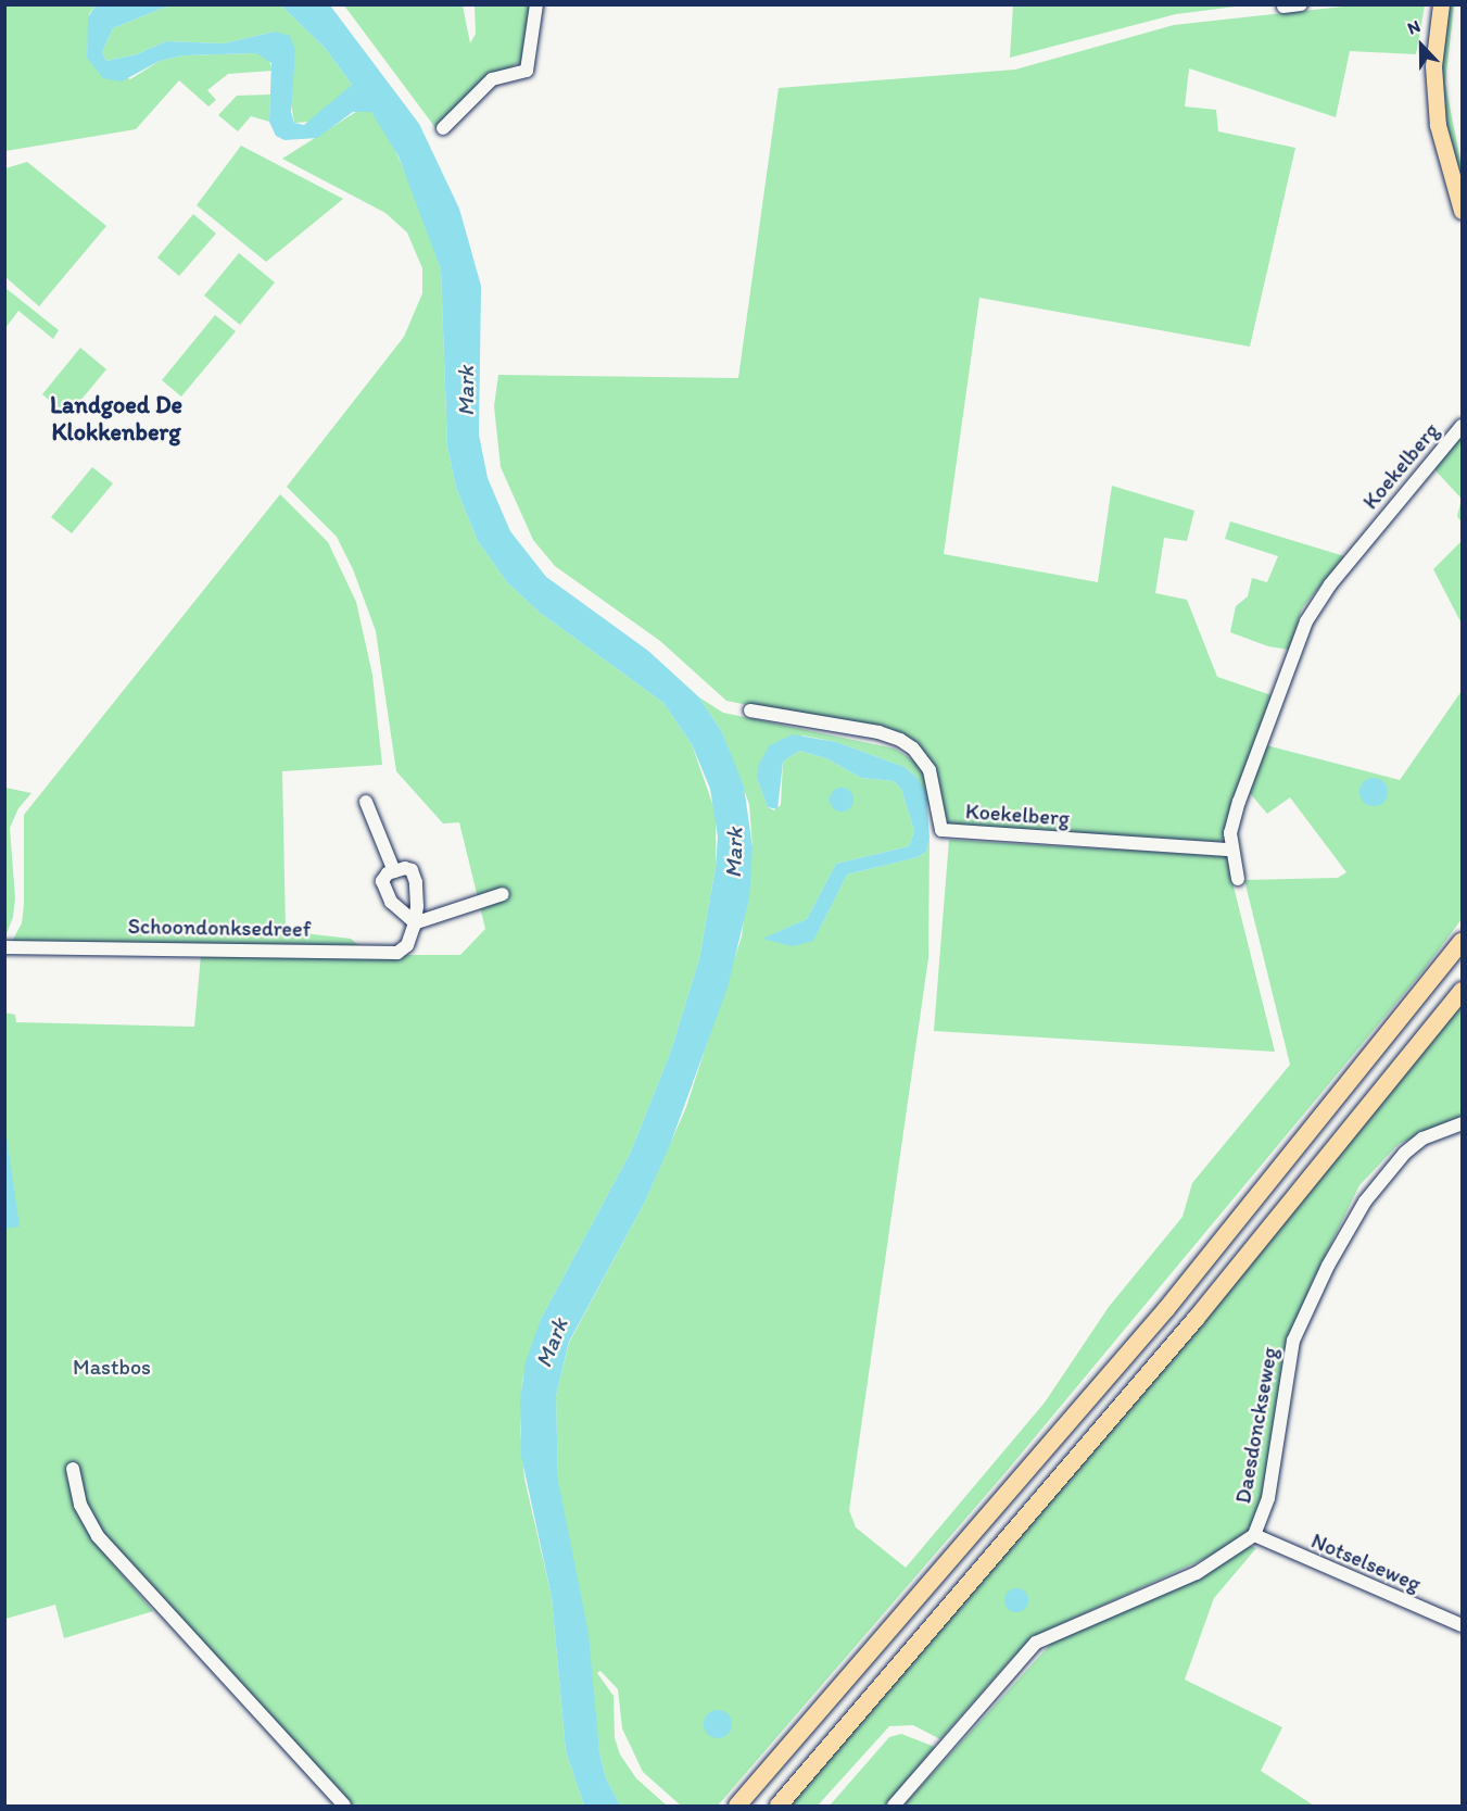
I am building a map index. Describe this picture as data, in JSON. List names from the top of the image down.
{
  "streets": {
    "street": [
      "Koekelberg",
      "Schoondonksedreef",
      "Daesdonckseweg",
      "Notselseweg"
    ]
  },
  "crossings": [
    ["Daesdonckseweg", "Notselseweg"]
  ],
  "districts": ["Landgoed De Klokkenberg"],
  "water": ["Mark"],
  "parks": ["Mastbos"],
  "north": "top"
}
